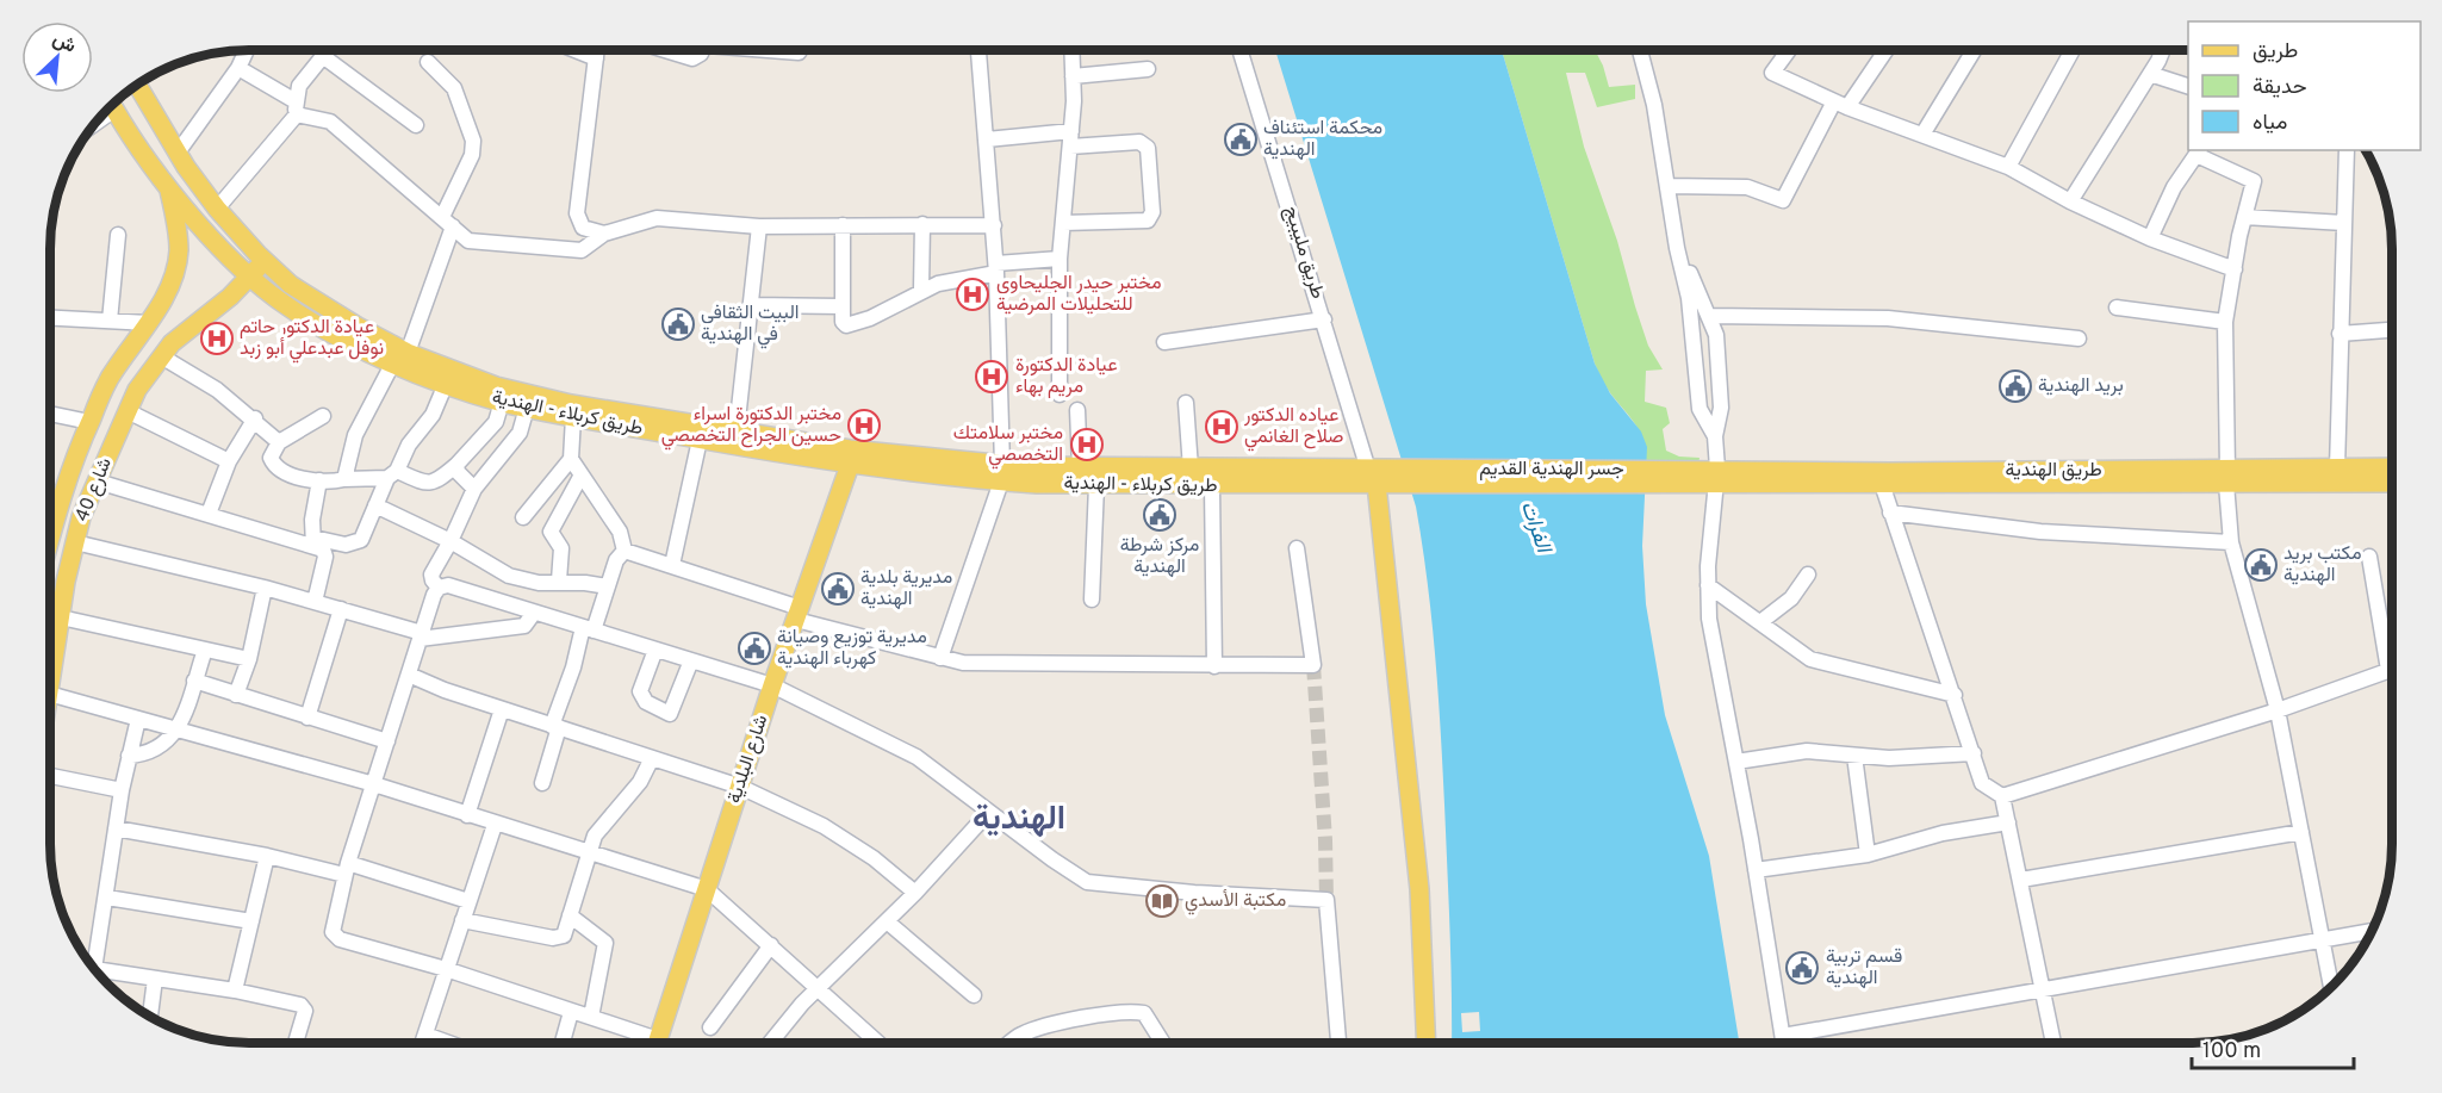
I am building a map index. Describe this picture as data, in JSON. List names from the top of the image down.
{
  "streets": {
    "main road": [
      "طريق كربلاء - الهندية",
      "جسر الهندية القديم",
      "طريق الهندية",
      "شارع 40",
      "شارع البلدية"
    ],
    "street": ["طريق مليبيج"]
  },
  "crossings": [
    ["طريق مليبيج", "طريق كربلاء - الهندية"],
    ["طريق كربلاء - الهندية", "جسر الهندية القديم"],
    ["طريق كربلاء - الهندية", "شارع 40"],
    ["طريق كربلاء - الهندية", "شارع البلدية"],
    ["جسر الهندية القديم", "طريق الهندية"]
  ],
  "districts": ["الهندية"],
  "water": ["الفرات"],
  "places": {
    "public building": [
      "محكمة استئناف الهندية",
      "البيت الثقافي في الهندية",
      "بريد الهندية",
      "مركز شرطة الهندية",
      "مكتب بريد الهندية",
      "مديرية بلدية الهندية",
      "مديرية توزيع وصيانة كهرباء الهندية",
      "قسم تربية الهندية"
    ],
    "hospital": [
      "مختبر حيدر الجليحاوي للتحليلات المرضية",
      "عيادة الدكتور حاتم نوفل عبدعلي أبو زبد",
      "عيادة الدكتورة مريم بهاء",
      "مختبر الدكتورة اسراء حسين الجراح التخصصي",
      "عياده الدكتور صلاح الغانمي",
      "مختبر سلامتك التخصصي"
    ],
    "library": ["مكتبة الأسدي"]
  },
  "legend": ["طريق", "حديقة", "مياه"],
  "scale_bar": "100 m",
  "north": "top right"
}
